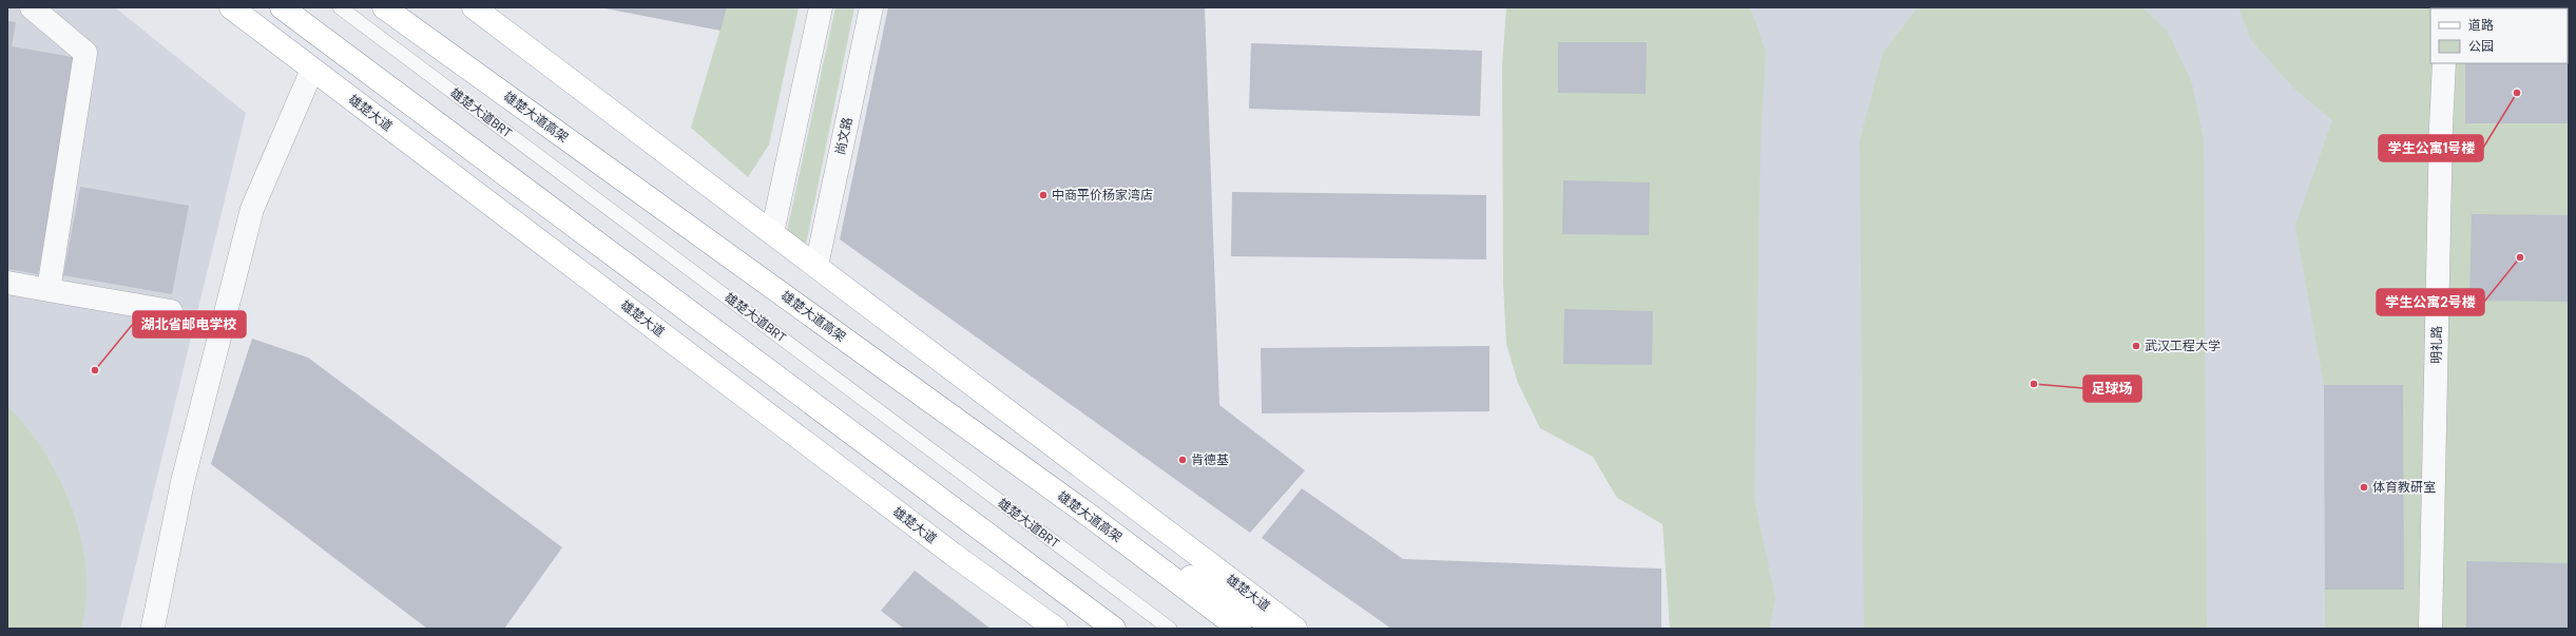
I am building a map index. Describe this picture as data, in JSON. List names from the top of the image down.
{
  "streets": {
    "main road": ["雄楚大道", "雄楚大道高架"],
    "street": ["尚文路", "明礼路"],
    "lane": ["雄楚大道BRT"]
  },
  "crossings": [
    ["雄楚大道", "尚文路"]
  ],
  "places": [
    "学生公寓1号楼",
    "中商平价杨家湾店",
    "学生公寓2号楼",
    "武汉工程大学",
    "湖北省邮电学校",
    "足球场",
    "肯德基",
    "体育教研室"
  ],
  "legend": ["道路", "公园"]
}
